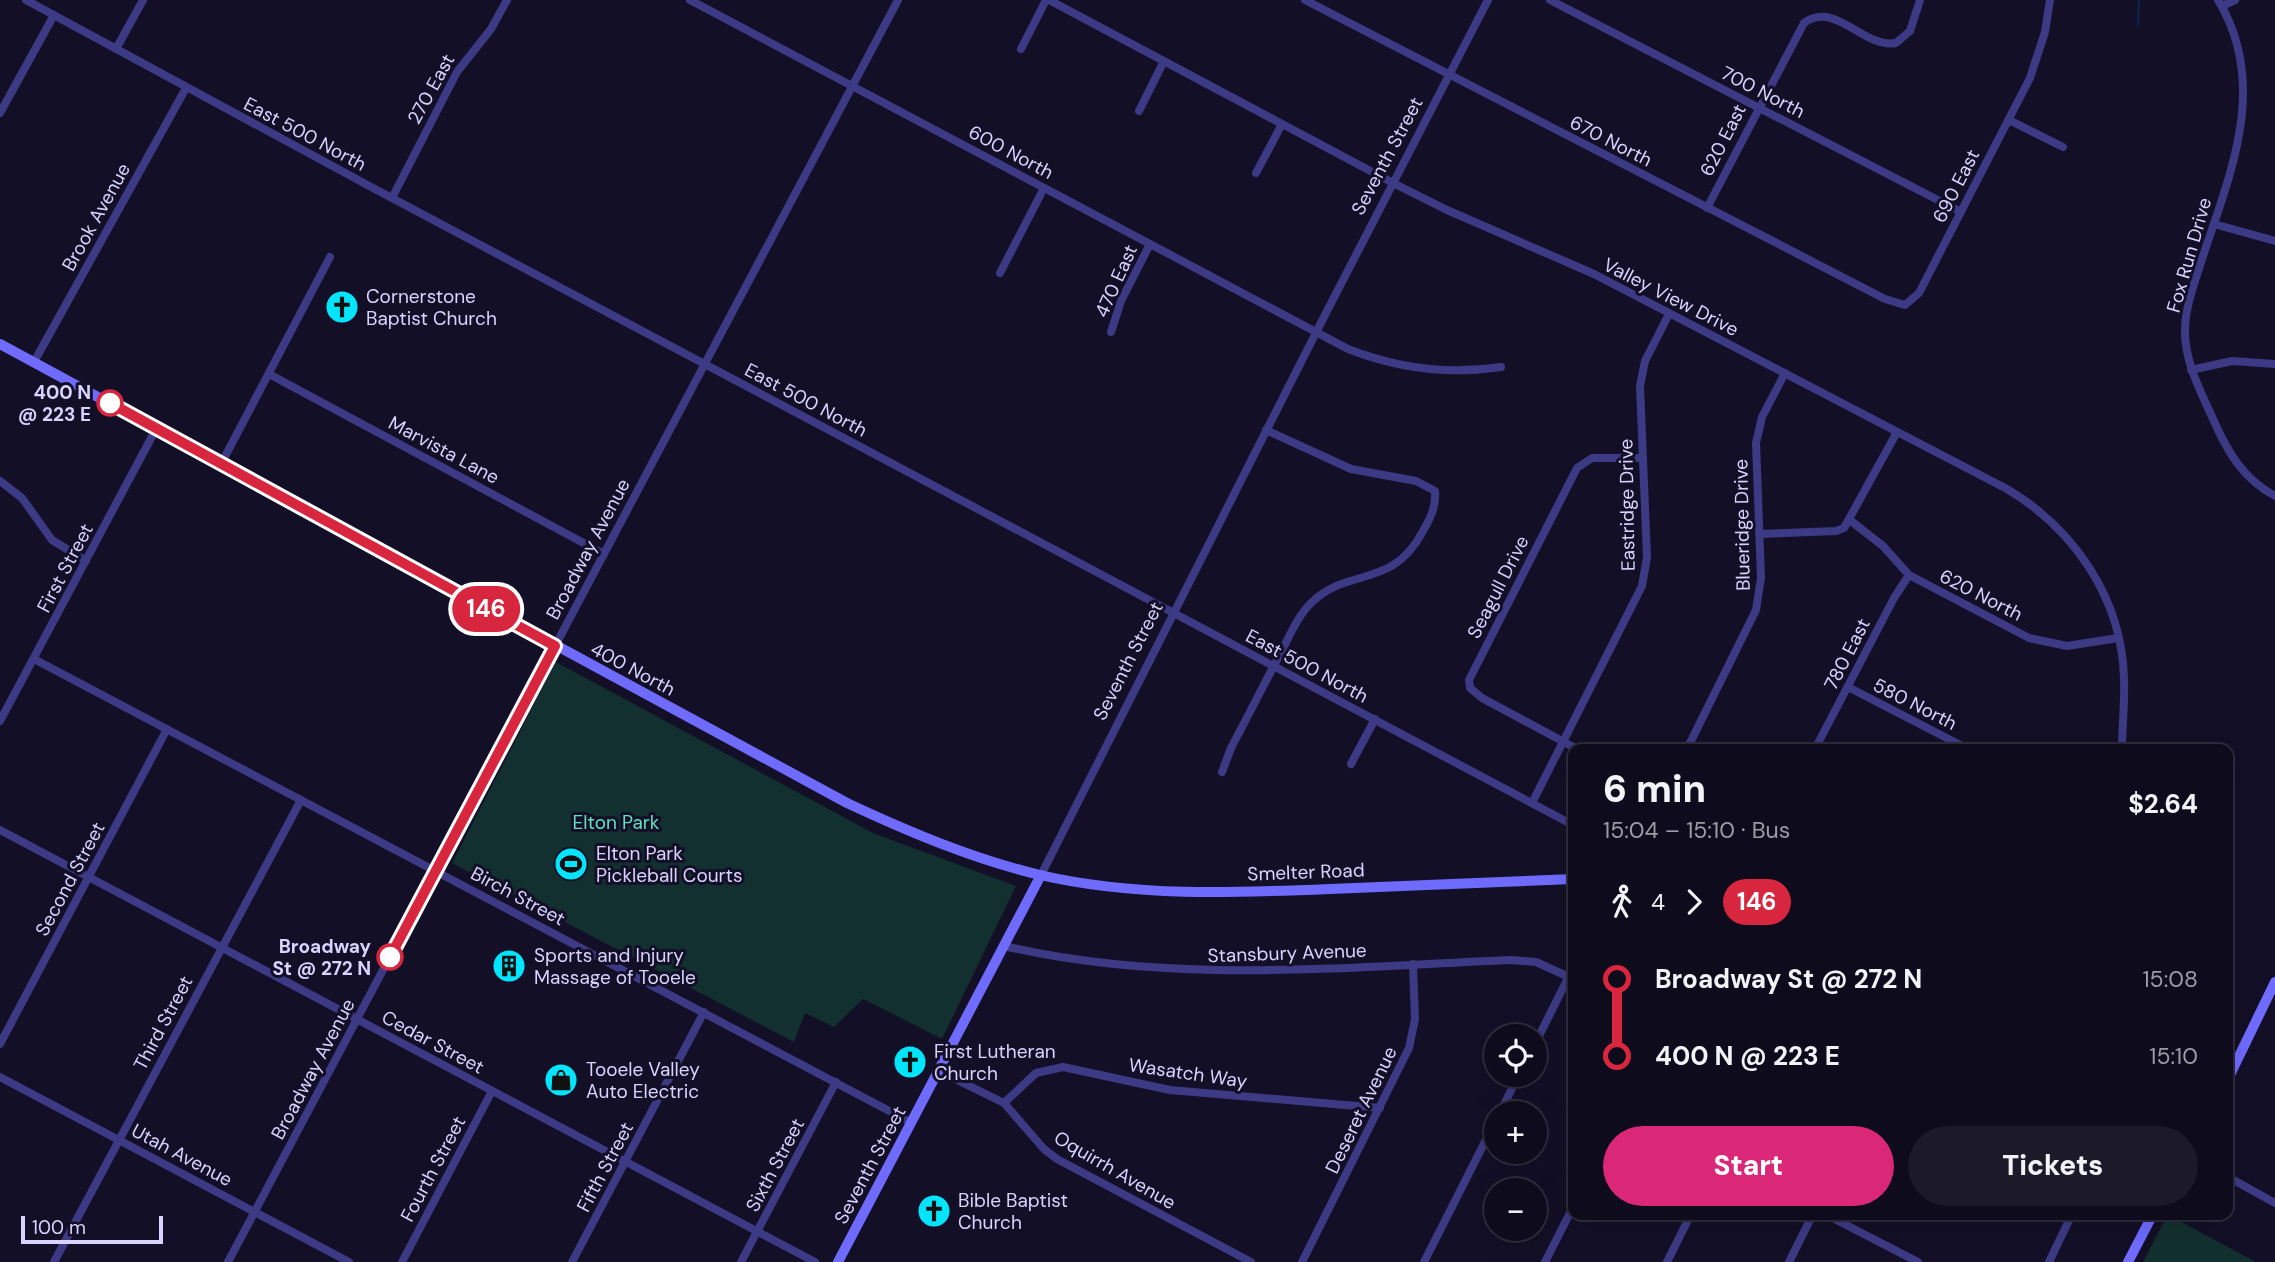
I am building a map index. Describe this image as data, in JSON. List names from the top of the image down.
{
  "streets": {
    "street": [
      "270 East",
      "700 North",
      "East 500 North",
      "620 East",
      "670 North",
      "600 North",
      "Seventh Street",
      "690 East",
      "Brook Avenue",
      "Fox Run Drive",
      "470 East",
      "Valley View Drive",
      "Marvista Lane",
      "Eastridge Drive",
      "Blueridge Drive",
      "Broadway Avenue",
      "First Street",
      "Seagull Drive",
      "620 North",
      "780 East",
      "400 North",
      "580 North",
      "Smelter Road",
      "Second Street",
      "Birch Street",
      "Stansbury Avenue",
      "Third Street",
      "Cedar Street",
      "Wasatch Way",
      "Deseret Avenue",
      "Utah Avenue",
      "Sixth Street",
      "Fifth Street",
      "Fourth Street",
      "Oquirrh Avenue"
    ]
  },
  "crossings": [
    ["270 East", "East 500 North"],
    ["700 North", "620 East"],
    ["700 North", "690 East"],
    ["East 500 North", "Seventh Street"],
    ["East 500 North", "Brook Avenue"],
    ["East 500 North", "Eastridge Drive"],
    ["East 500 North", "Broadway Avenue"],
    ["620 East", "670 North"],
    ["670 North", "Seventh Street"],
    ["670 North", "690 East"],
    ["600 North", "Seventh Street"],
    ["600 North", "470 East"],
    ["600 North", "Broadway Avenue"],
    ["Seventh Street", "Valley View Drive"],
    ["Seventh Street", "400 North"],
    ["Seventh Street", "Smelter Road"],
    ["Seventh Street", "Birch Street"],
    ["Seventh Street", "Stansbury Avenue"],
    ["Seventh Street", "Oquirrh Avenue"],
    ["Brook Avenue", "400 North"],
    ["Valley View Drive", "Eastridge Drive"],
    ["Valley View Drive", "Blueridge Drive"],
    ["Valley View Drive", "620 North"],
    ["Marvista Lane", "Broadway Avenue"],
    ["Eastridge Drive", "Seagull Drive"],
    ["Broadway Avenue", "400 North"],
    ["Broadway Avenue", "Birch Street"],
    ["Broadway Avenue", "Cedar Street"],
    ["Broadway Avenue", "Utah Avenue"],
    ["First Street", "400 North"],
    ["First Street", "Birch Street"],
    ["620 North", "780 East"],
    ["780 East", "580 North"],
    ["400 North", "Smelter Road"],
    ["Second Street", "Birch Street"],
    ["Second Street", "Cedar Street"],
    ["Birch Street", "Third Street"],
    ["Birch Street", "Sixth Street"],
    ["Birch Street", "Fifth Street"],
    ["Stansbury Avenue", "Deseret Avenue"],
    ["Third Street", "Cedar Street"],
    ["Third Street", "Utah Avenue"],
    ["Cedar Street", "Sixth Street"],
    ["Cedar Street", "Fifth Street"],
    ["Cedar Street", "Fourth Street"],
    ["Wasatch Way", "Deseret Avenue"],
    ["Wasatch Way", "Oquirrh Avenue"]
  ],
  "parks": ["Elton Park"],
  "places": {
    "church": ["Cornerstone Baptist Church", "First Lutheran Church", "Bible Baptist Church"],
    "other": ["400 N @ 223 E", "Broadway St @ 272 N"],
    "sports": ["Elton Park Pickleball Courts"],
    "building": ["Sports and Injury Massage of Tooele"],
    "shop": ["Tooele Valley Auto Electric"]
  },
  "lines": ["bus line 146"],
  "scale_bar": "100 m",
  "page": {
    "on_map": "146",
    "heading": ["6 min", "15:04 – 15:10 · Bus", "$2.64"],
    "legs": ["4", "146"],
    "list": [
      {
        "name": "Broadway St @ 272 N",
        "value": "15:08"
      },
      {
        "name": "400 N @ 223 E",
        "value": "15:10"
      }
    ],
    "map_buttons": ["+", "−"],
    "buttons": ["Start", "Tickets"],
    "scale": "100 m"
  }
}
